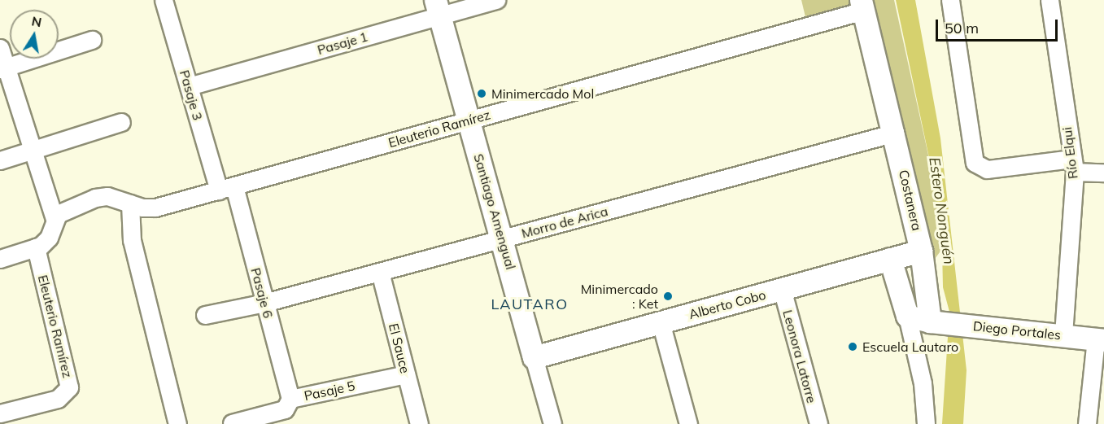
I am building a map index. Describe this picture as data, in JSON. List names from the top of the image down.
{
  "streets": {
    "street": [
      "Pasaje 1",
      "Pasaje 3",
      "Eleuterio Ramírez",
      "Río Elqui",
      "Costanera",
      "Santiago Amengual",
      "Morro de Arica",
      "Pasaje 6",
      "Alberto Cobo",
      "Diego Portales",
      "El Sauce",
      "Leonora Latorre",
      "Pasaje 5"
    ]
  },
  "crossings": [
    ["Pasaje 1", "Pasaje 3"],
    ["Pasaje 1", "Santiago Amengual"],
    ["Pasaje 3", "Eleuterio Ramírez"],
    ["Pasaje 3", "Pasaje 6"],
    ["Eleuterio Ramírez", "Costanera"],
    ["Eleuterio Ramírez", "Santiago Amengual"],
    ["Eleuterio Ramírez", "Pasaje 6"],
    ["Río Elqui", "Diego Portales"],
    ["Costanera", "Morro de Arica"],
    ["Costanera", "Alberto Cobo"],
    ["Costanera", "Diego Portales"],
    ["Santiago Amengual", "Morro de Arica"],
    ["Santiago Amengual", "Alberto Cobo"],
    ["Morro de Arica", "Pasaje 6"],
    ["Morro de Arica", "El Sauce"],
    ["Pasaje 6", "Pasaje 5"],
    ["Alberto Cobo", "Leonora Latorre"],
    ["El Sauce", "Pasaje 5"]
  ],
  "districts": ["LAUTARO"],
  "water": ["Estero Nonguén"],
  "places": ["Minimercado Mol", "Minimercado : Ket", "Escuela Lautaro"],
  "scale_bar": "50 m",
  "north": "top"
}
